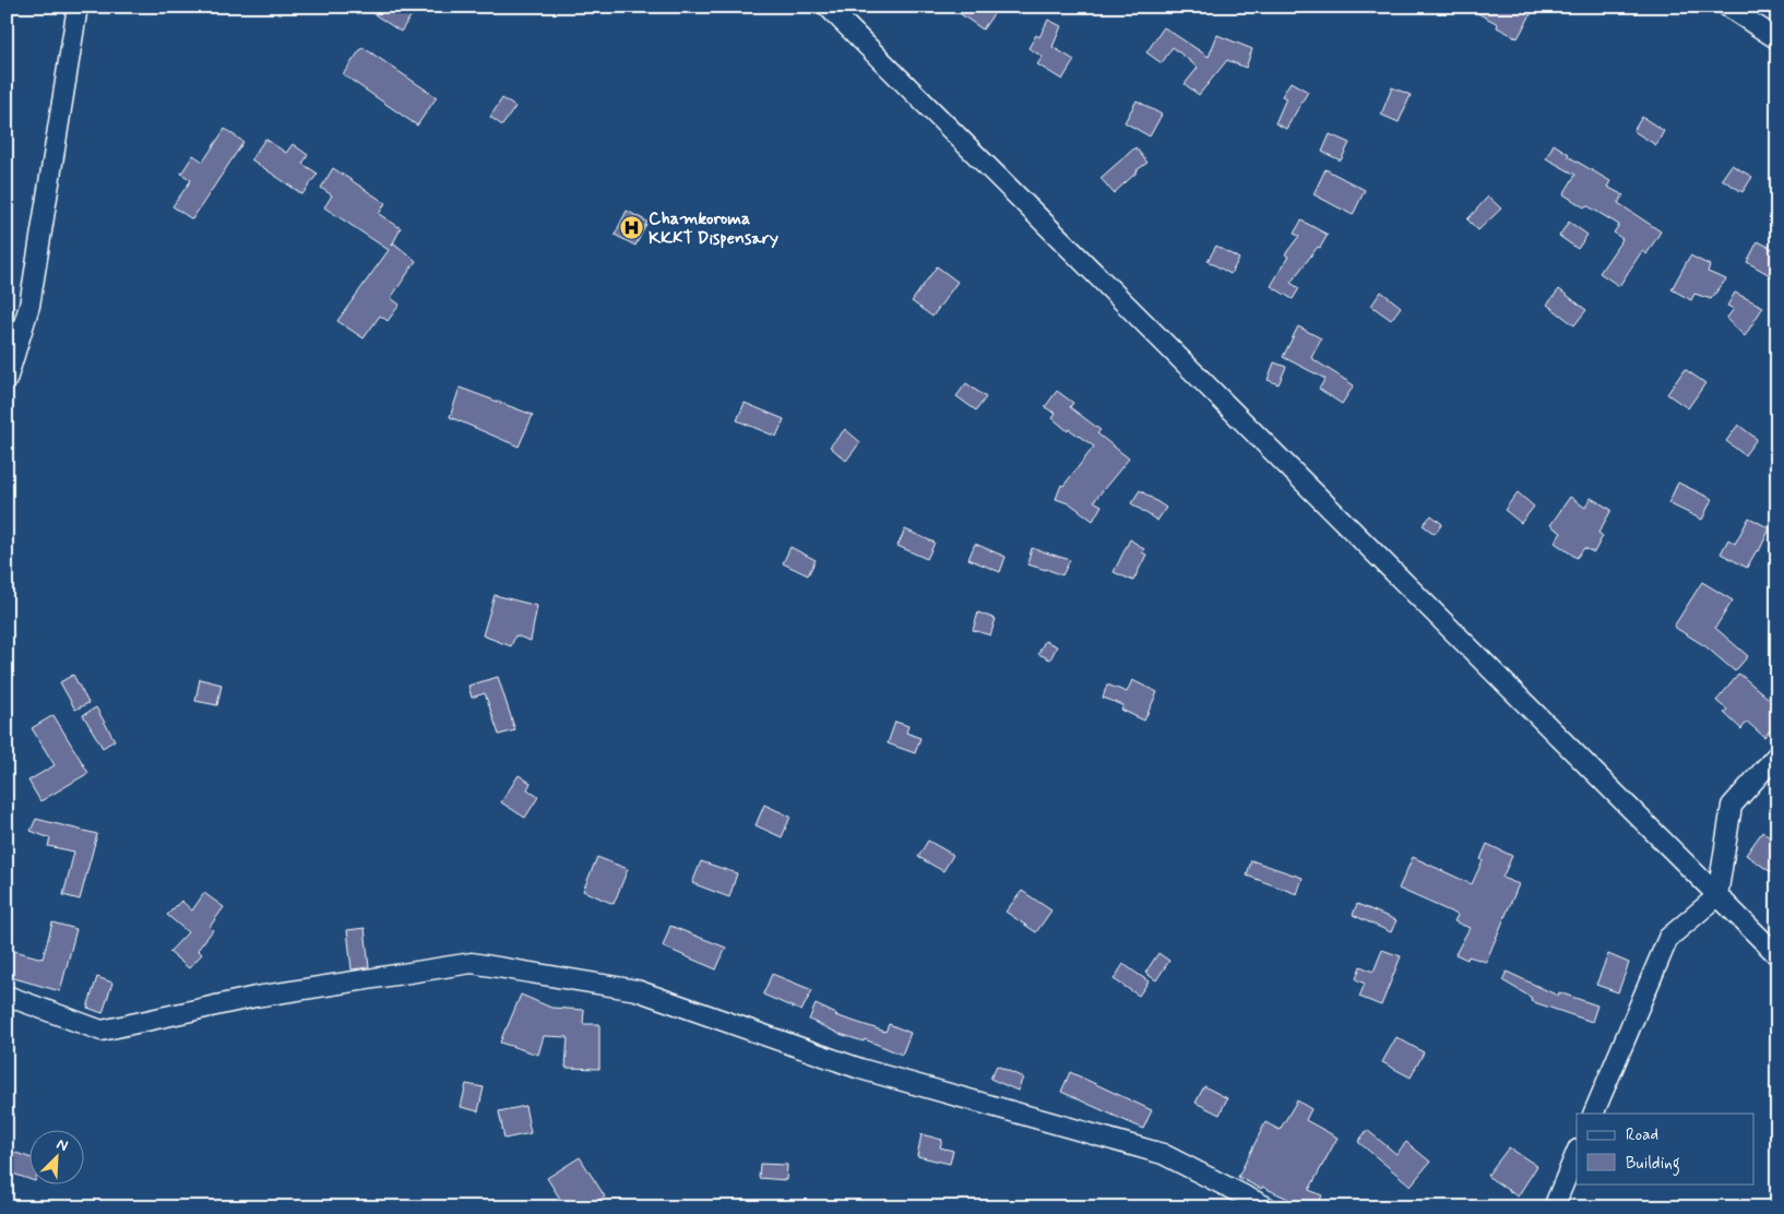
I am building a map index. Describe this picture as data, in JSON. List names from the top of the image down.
{
  "places": {
    "hospital": ["Chamkoroma KKKT Dispensary"]
  },
  "legend": ["Road", "Building"],
  "north": "top right"
}
